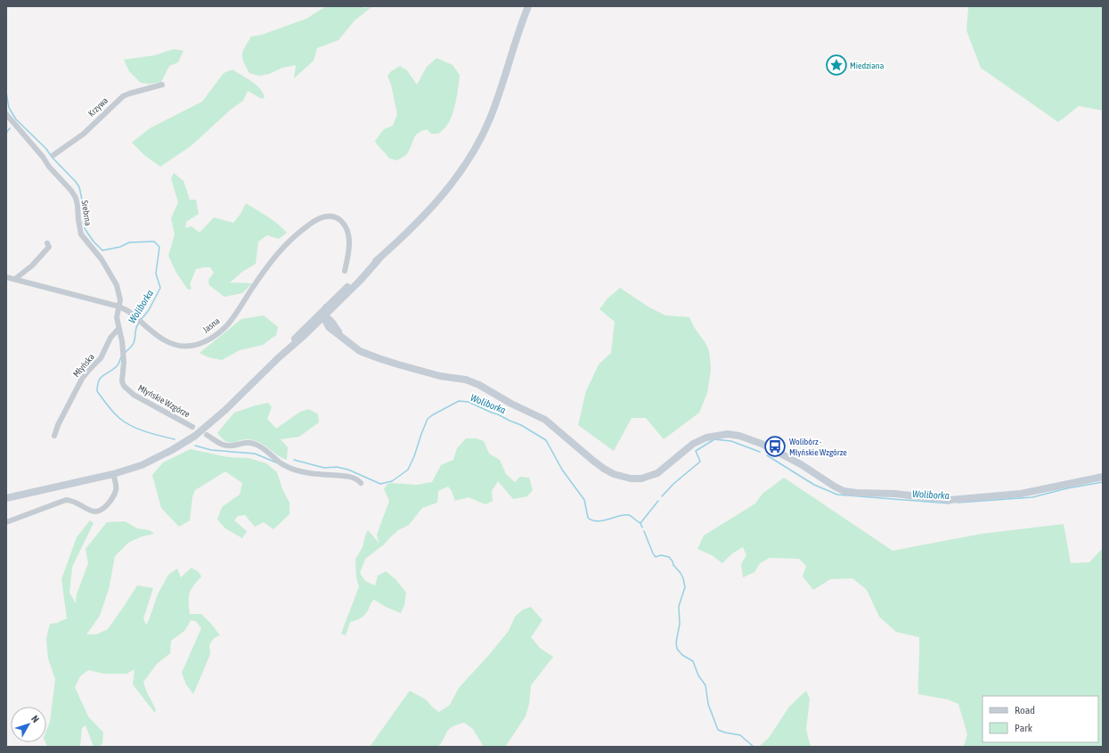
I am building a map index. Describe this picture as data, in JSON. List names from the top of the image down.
{
  "streets": {
    "street": [
      "Krzywa",
      "Srebrna",
      "Jasna",
      "Młyńska",
      "Młyńskie Wzgórze"
    ]
  },
  "crossings": [
    ["Srebrna", "Jasna"],
    ["Młyńska", "Młyńskie Wzgórze"]
  ],
  "water": ["Woliborka"],
  "places": {
    "place": ["Miedziana"],
    "bus stop": ["Wolibórz - Młyńskie Wzgórze"]
  },
  "legend": ["Road", "Park"],
  "north": "top right"
}
